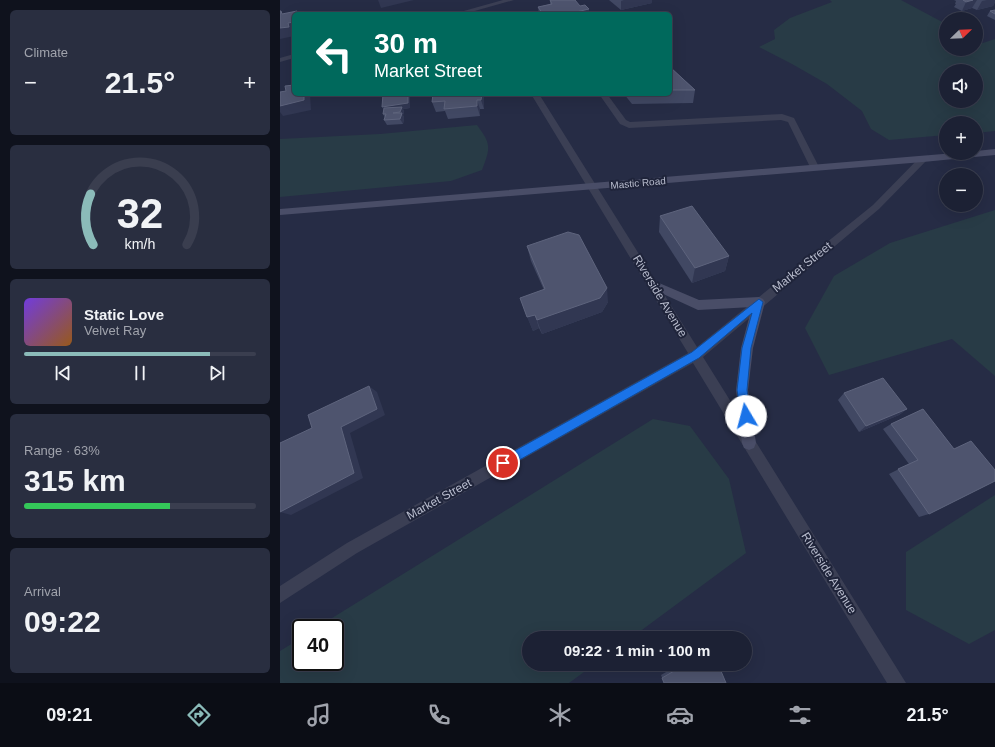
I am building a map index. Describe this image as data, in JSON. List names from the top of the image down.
{
  "streets": {
    "main road": ["Mastic Road"],
    "street": ["Market Street", "Riverside Avenue"]
  },
  "crossings": [
    ["Mastic Road", "Market Street"],
    ["Mastic Road", "Riverside Avenue"],
    ["Market Street", "Riverside Avenue"]
  ],
  "north": "top right",
  "page": {
    "tile": [
      "Climate",
      ["Range · 63%", "315 km"],
      ["Arrival", "09:22"]
    ],
    "map_buttons": ["+", "−"],
    "turn": ["30 m", "Market Street"],
    "heat": ["−", "21.5°", "+"],
    "song": ["Static Love", "Velvet Ray"],
    "limit": "40",
    "trip": "09:22 · 1 min · 100 m",
    "tabs": ["09:21", "21.5°"],
    "gauge": ["32", "km/h"]
  }
}
